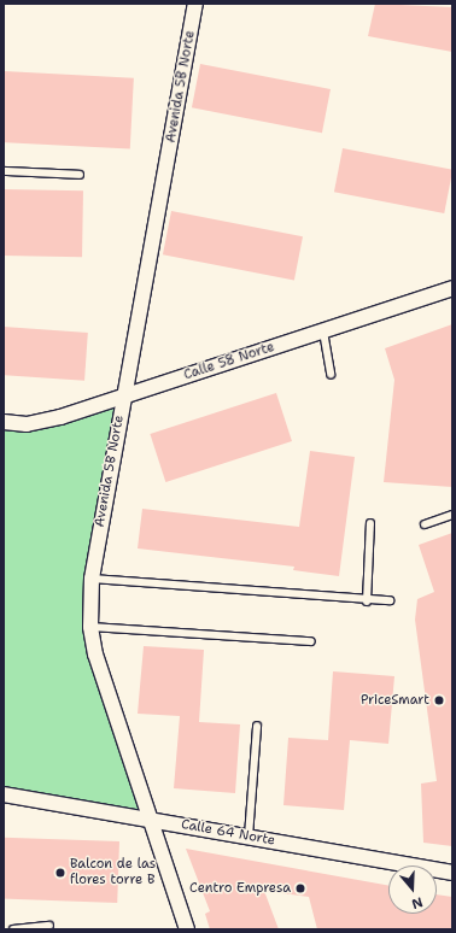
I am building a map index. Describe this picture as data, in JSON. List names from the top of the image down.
{
  "streets": {
    "street": ["Avenida 5B Norte", "Calle 58 Norte", "Calle 64 Norte"]
  },
  "crossings": [
    ["Avenida 5B Norte", "Calle 58 Norte"],
    ["Avenida 5B Norte", "Calle 64 Norte"]
  ],
  "places": ["PriceSmart", "Balcon de las flores torre B", "Centro Empresa"],
  "north": "bottom"
}
